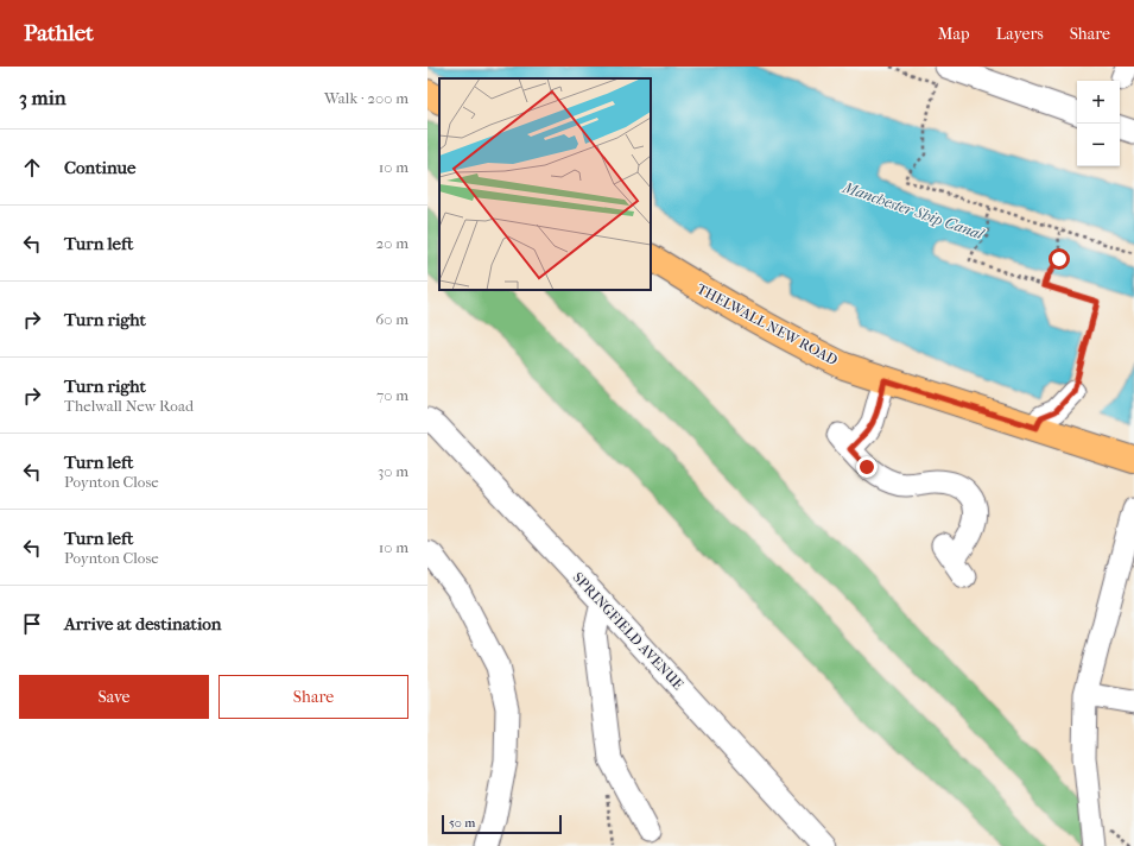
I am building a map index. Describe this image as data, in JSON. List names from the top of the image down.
{
  "streets": {
    "main road": ["THELWALL NEW ROAD"],
    "street": ["SPRINGFIELD AVENUE"]
  },
  "water": ["Manchester Ship Canal"],
  "scale_bar": "50 m",
  "page": {
    "header": "Pathlet",
    "nav": ["Map", "Layers", "Share"],
    "heading": ["3 min", "Walk · 200 m"],
    "map_buttons": ["+", "−"],
    "list": [
      ["Continue", "10 m"],
      ["Turn left", "20 m"],
      ["Turn right", "60 m"],
      ["Turn right", "Thelwall New Road", "70 m"],
      ["Turn left", "Poynton Close", "30 m"],
      ["Turn left", "Poynton Close", "10 m"],
      "Arrive at destination"
    ],
    "buttons": ["Save", "Share"],
    "scale": "50 m"
  }
}
